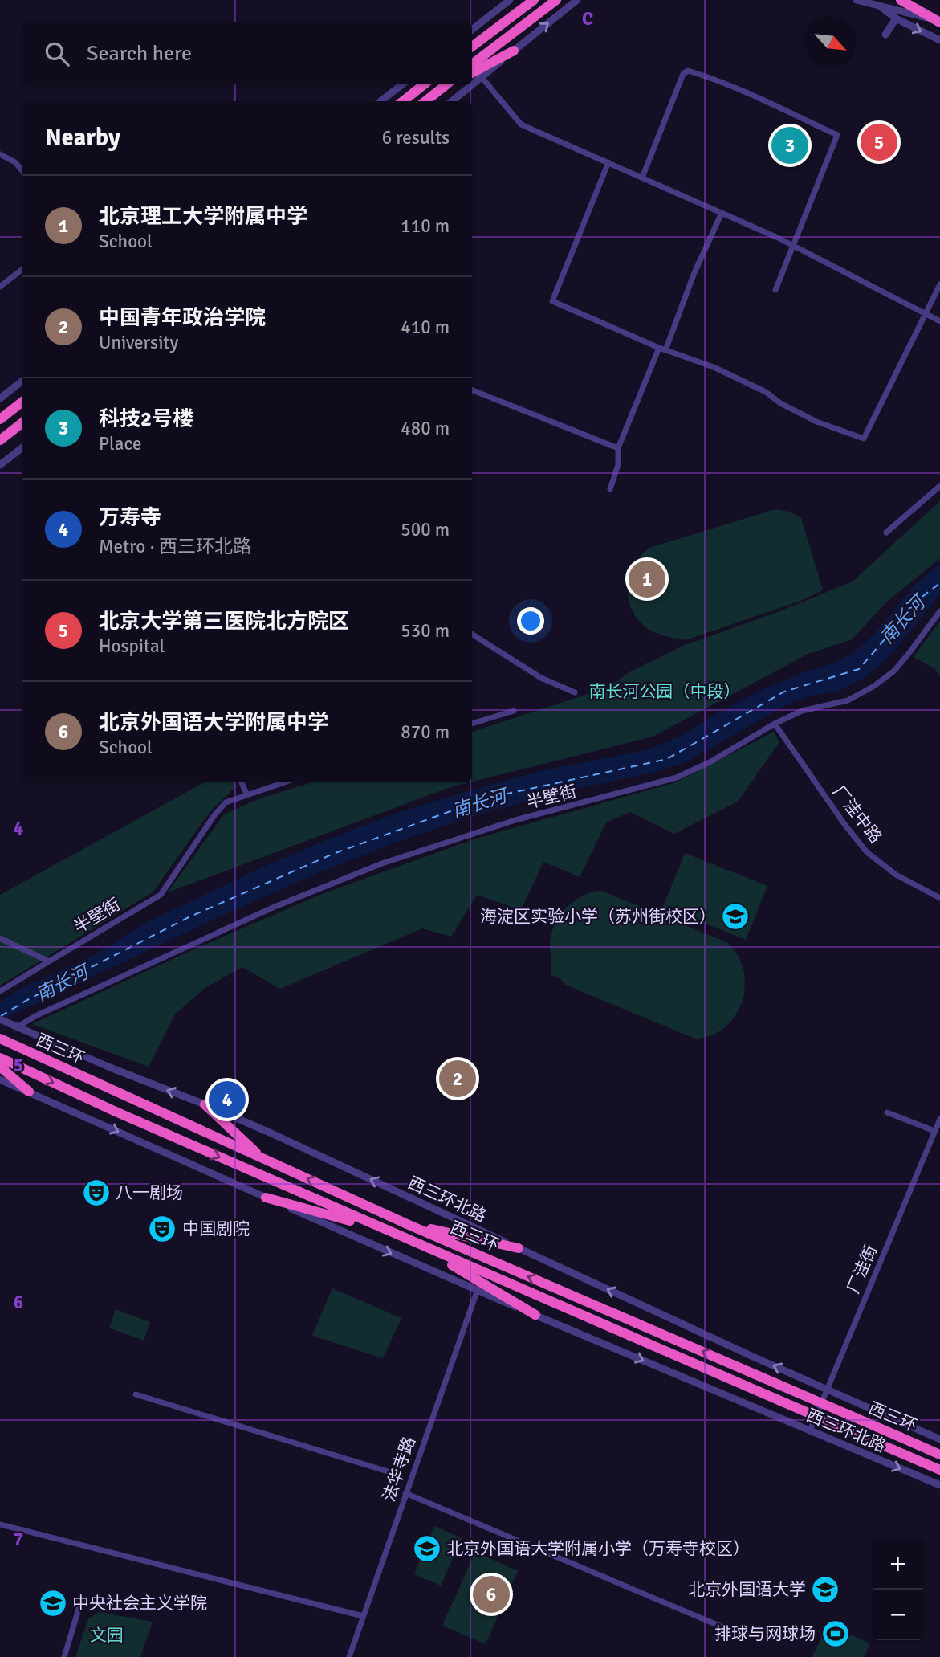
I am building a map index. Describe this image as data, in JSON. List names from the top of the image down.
{
  "streets": {
    "highway": ["西三环"],
    "street": [
      "半壁街",
      "厂洼中路",
      "西三环北路",
      "厂洼街",
      "法华寺路"
    ]
  },
  "crossings": [
    ["半壁街", "厂洼中路"],
    ["半壁街", "西三环北路"],
    ["西三环北路", "厂洼街"],
    ["西三环北路", "法华寺路"]
  ],
  "water": ["南长河"],
  "parks": ["南长河公园（中段）", "文园"],
  "places": {
    "school or university": [
      "海淀区实验小学（苏州街校区）",
      "北京外国语大学附属小学（万寿寺校区）",
      "北京外国语大学",
      "中央社会主义学院"
    ],
    "theatre": ["八一剧场", "中国剧院"],
    "sports": ["排球与网球场"]
  },
  "north": "bottom right",
  "page": {
    "search": "Search here",
    "heading": ["Nearby", "6 results"],
    "pins": [
      "5",
      "3",
      "1",
      "2",
      "4",
      "6"
    ],
    "list": [
      {
        "mark": "1",
        "name": "北京理工大学附属中学",
        "note": "School",
        "value": "110 m"
      },
      {
        "mark": "2",
        "name": "中国青年政治学院",
        "note": "University",
        "value": "410 m"
      },
      {
        "mark": "3",
        "name": "科技2号楼",
        "note": "Place",
        "value": "480 m"
      },
      {
        "mark": "4",
        "name": "万寿寺",
        "note": "Metro · 西三环北路",
        "value": "500 m"
      },
      {
        "mark": "5",
        "name": "北京大学第三医院北方院区",
        "note": "Hospital",
        "value": "530 m"
      },
      {
        "mark": "6",
        "name": "北京外国语大学附属中学",
        "note": "School",
        "value": "870 m"
      }
    ],
    "map_buttons": ["+", "−"]
  },
  "grid": {
    "columns": ["C"],
    "rows": [
      "4",
      "5",
      "6",
      "7"
    ]
  }
}
